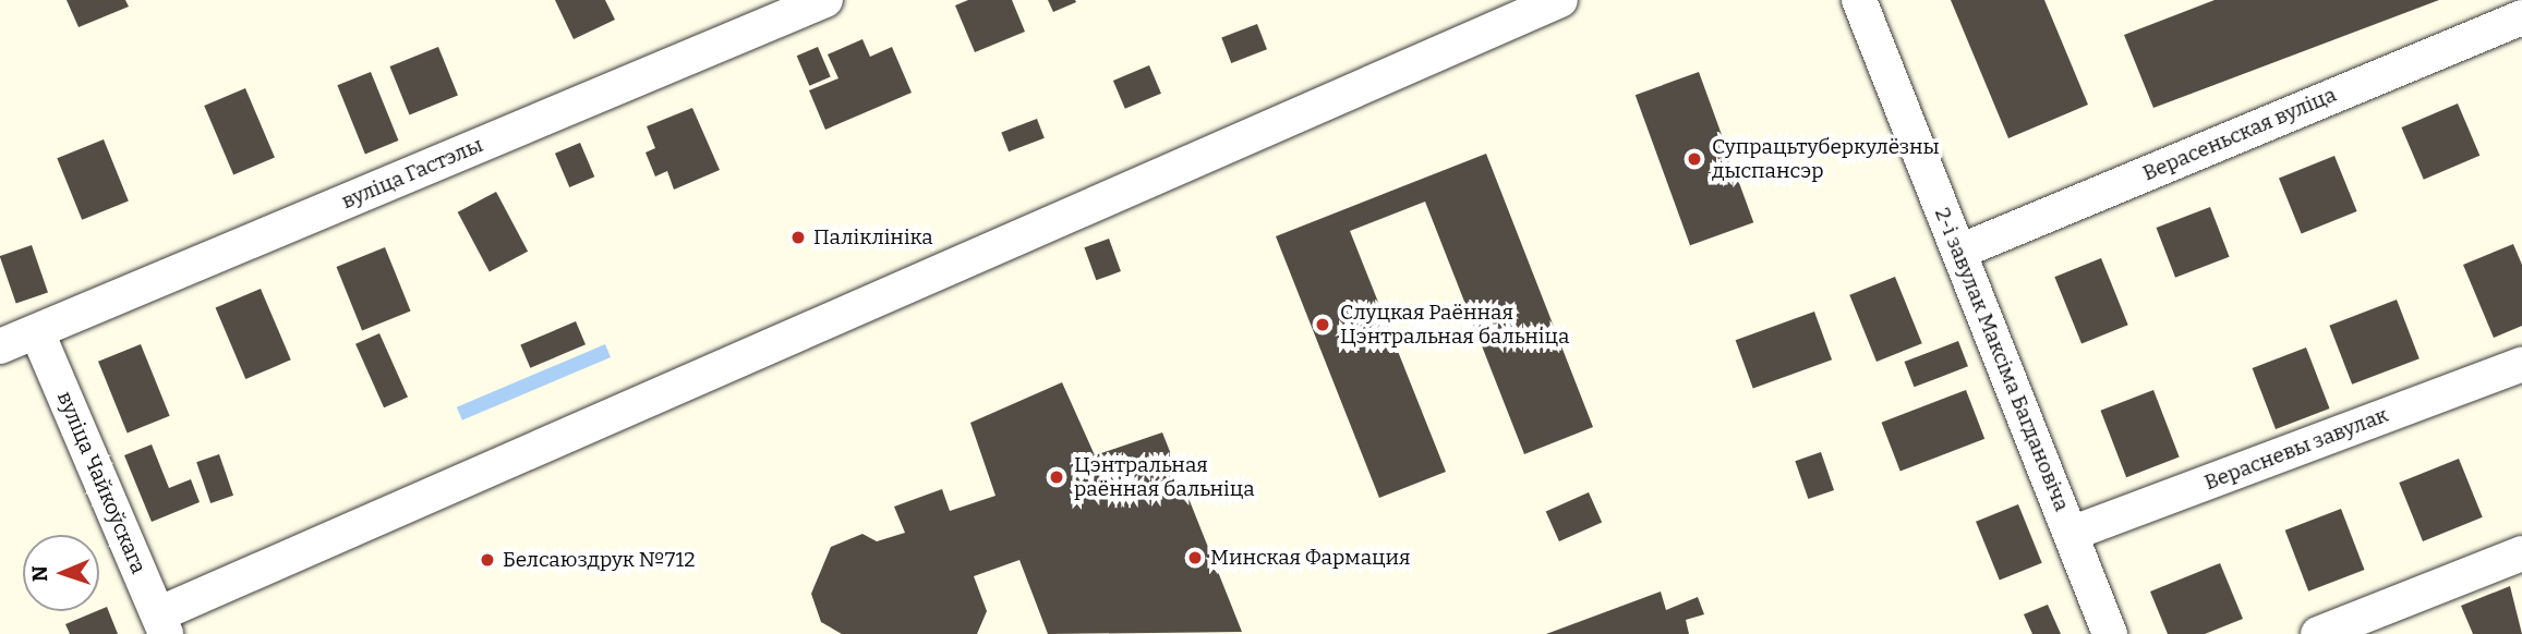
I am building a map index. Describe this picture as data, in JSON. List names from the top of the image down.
{
  "streets": {
    "street": [
      "Верасеньская вуліца",
      "вуліца Гастэлы",
      "2-і завулак Максіма Багдановіча",
      "Верасневы завулак",
      "вуліца Чайкоўскага"
    ]
  },
  "crossings": [
    ["Верасеньская вуліца", "2-і завулак Максіма Багдановіча"],
    ["вуліца Гастэлы", "вуліца Чайкоўскага"],
    ["2-і завулак Максіма Багдановіча", "Верасневы завулак"]
  ],
  "places": [
    "Супрацьтуберкулёзны дыспансэр",
    "Паліклініка",
    "Слуцкая Раённая Цэнтральная бальніца",
    "Цэнтральная раённая бальніца",
    "Минская Фармация",
    "Белсаюздрук №712"
  ],
  "north": "left"
}
